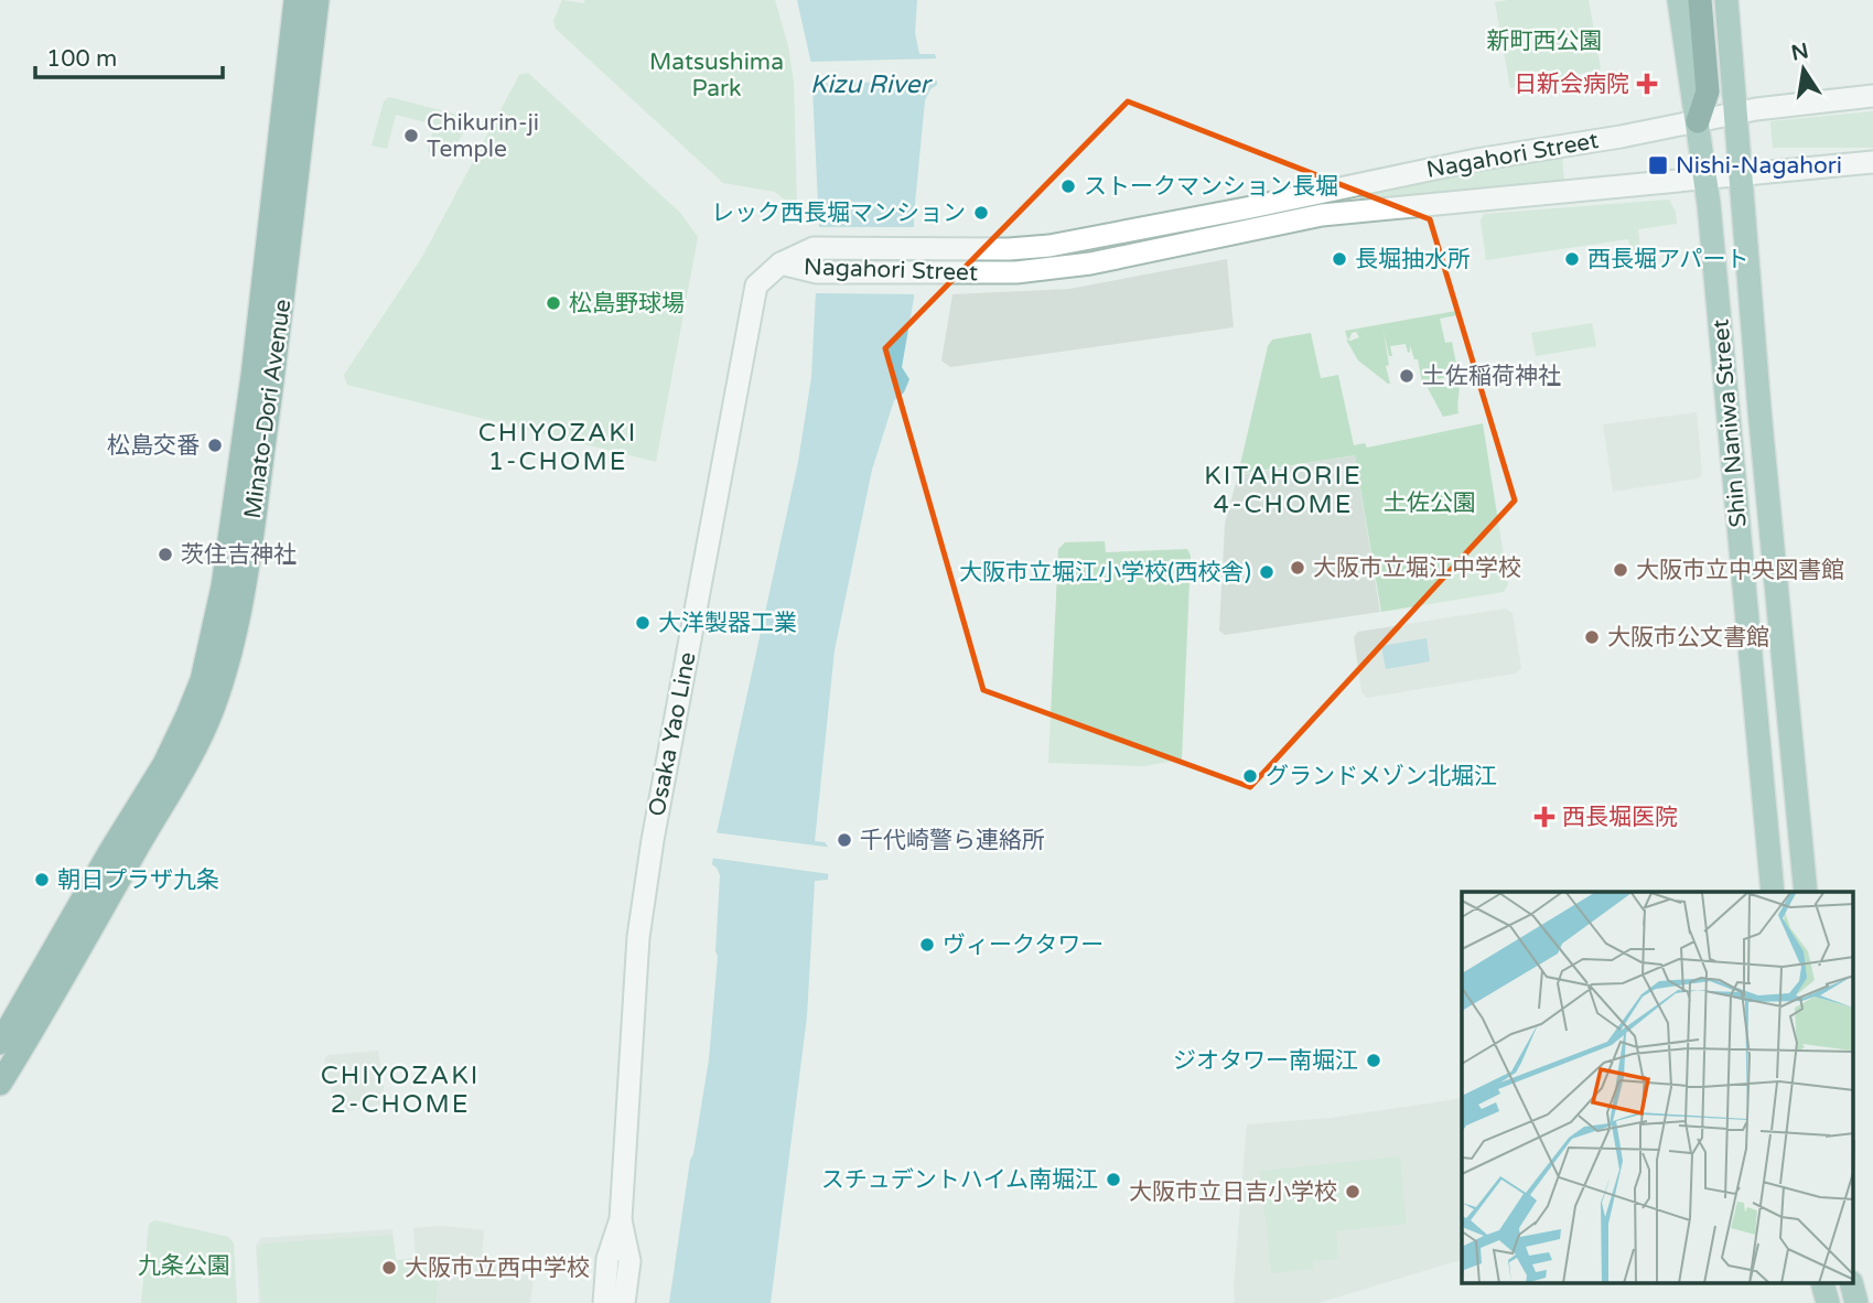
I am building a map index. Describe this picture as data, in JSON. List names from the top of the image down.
{
  "streets": {
    "highway": ["Minato-Dori Avenue"],
    "main road": ["Nagahori Street", "Shin Naniwa Street", "Osaka Yao Line"]
  },
  "crossings": [
    ["Nagahori Street", "Shin Naniwa Street"],
    ["Nagahori Street", "Osaka Yao Line"]
  ],
  "districts": ["CHIYOZAKI 1-CHOME", "KITAHORIE 4-CHOME", "CHIYOZAKI 2-CHOME"],
  "water": ["Kizu River"],
  "parks": [
    "新町西公園",
    "Matsushima Park",
    "土佐公園",
    "九条公園"
  ],
  "places": {
    "health": ["日新会病院", "西長堀医院"],
    "other": [
      "Chikurin-ji Temple",
      "ストークマンション長堀",
      "レック西長堀マンション",
      "長堀抽水所",
      "西長堀アパート",
      "松島野球場",
      "土佐稲荷神社",
      "松島交番",
      "茨住吉神社",
      "大阪市立堀江中学校",
      "大阪市立中央図書館",
      "大阪市立堀江小学校(西校舎)",
      "大洋製器工業",
      "大阪市公文書館",
      "グランドメゾン北堀江",
      "千代崎警ら連絡所",
      "朝日プラザ九条",
      "ヴィークタワー",
      "ジオタワー南堀江",
      "スチュデントハイム南堀江",
      "大阪市立日吉小学校",
      "大阪市立西中学校"
    ],
    "transit": ["Nishi-Nagahori"]
  },
  "scale_bar": "100 m",
  "north": "top"
}
